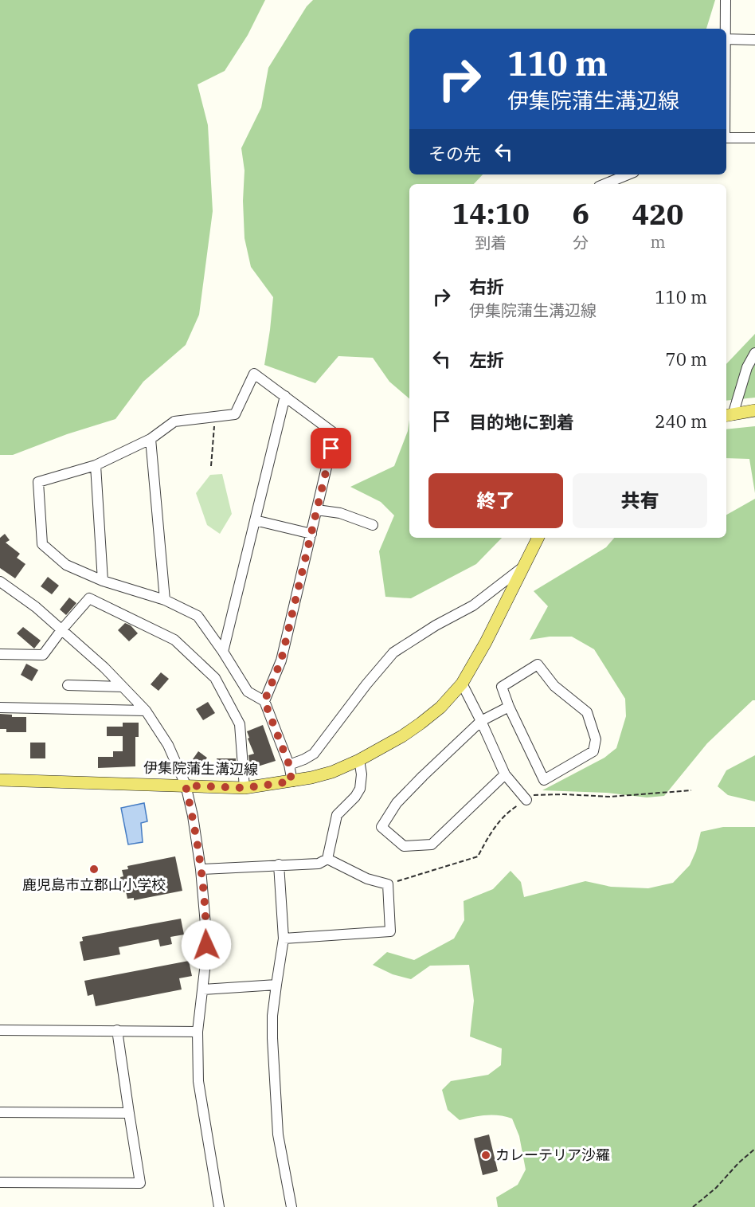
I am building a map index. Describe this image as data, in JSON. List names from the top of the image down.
{
  "streets": {
    "main road": ["伊集院蒲生溝辺線"]
  },
  "places": ["鹿児島市立郡山小学校", "カレーテリア沙羅"],
  "page": {
    "turn": ["110 m", "伊集院蒲生溝辺線"],
    "then": "その先",
    "eta": [
      "14:10",
      "到着",
      "6",
      "分",
      "420",
      "m"
    ],
    "list": [
      {
        "name": "右折",
        "note": "伊集院蒲生溝辺線",
        "value": "110 m"
      },
      {
        "name": "左折",
        "value": "70 m"
      },
      {
        "name": "目的地に到着",
        "value": "240 m"
      }
    ],
    "buttons": ["終了", "共有"]
  }
}
